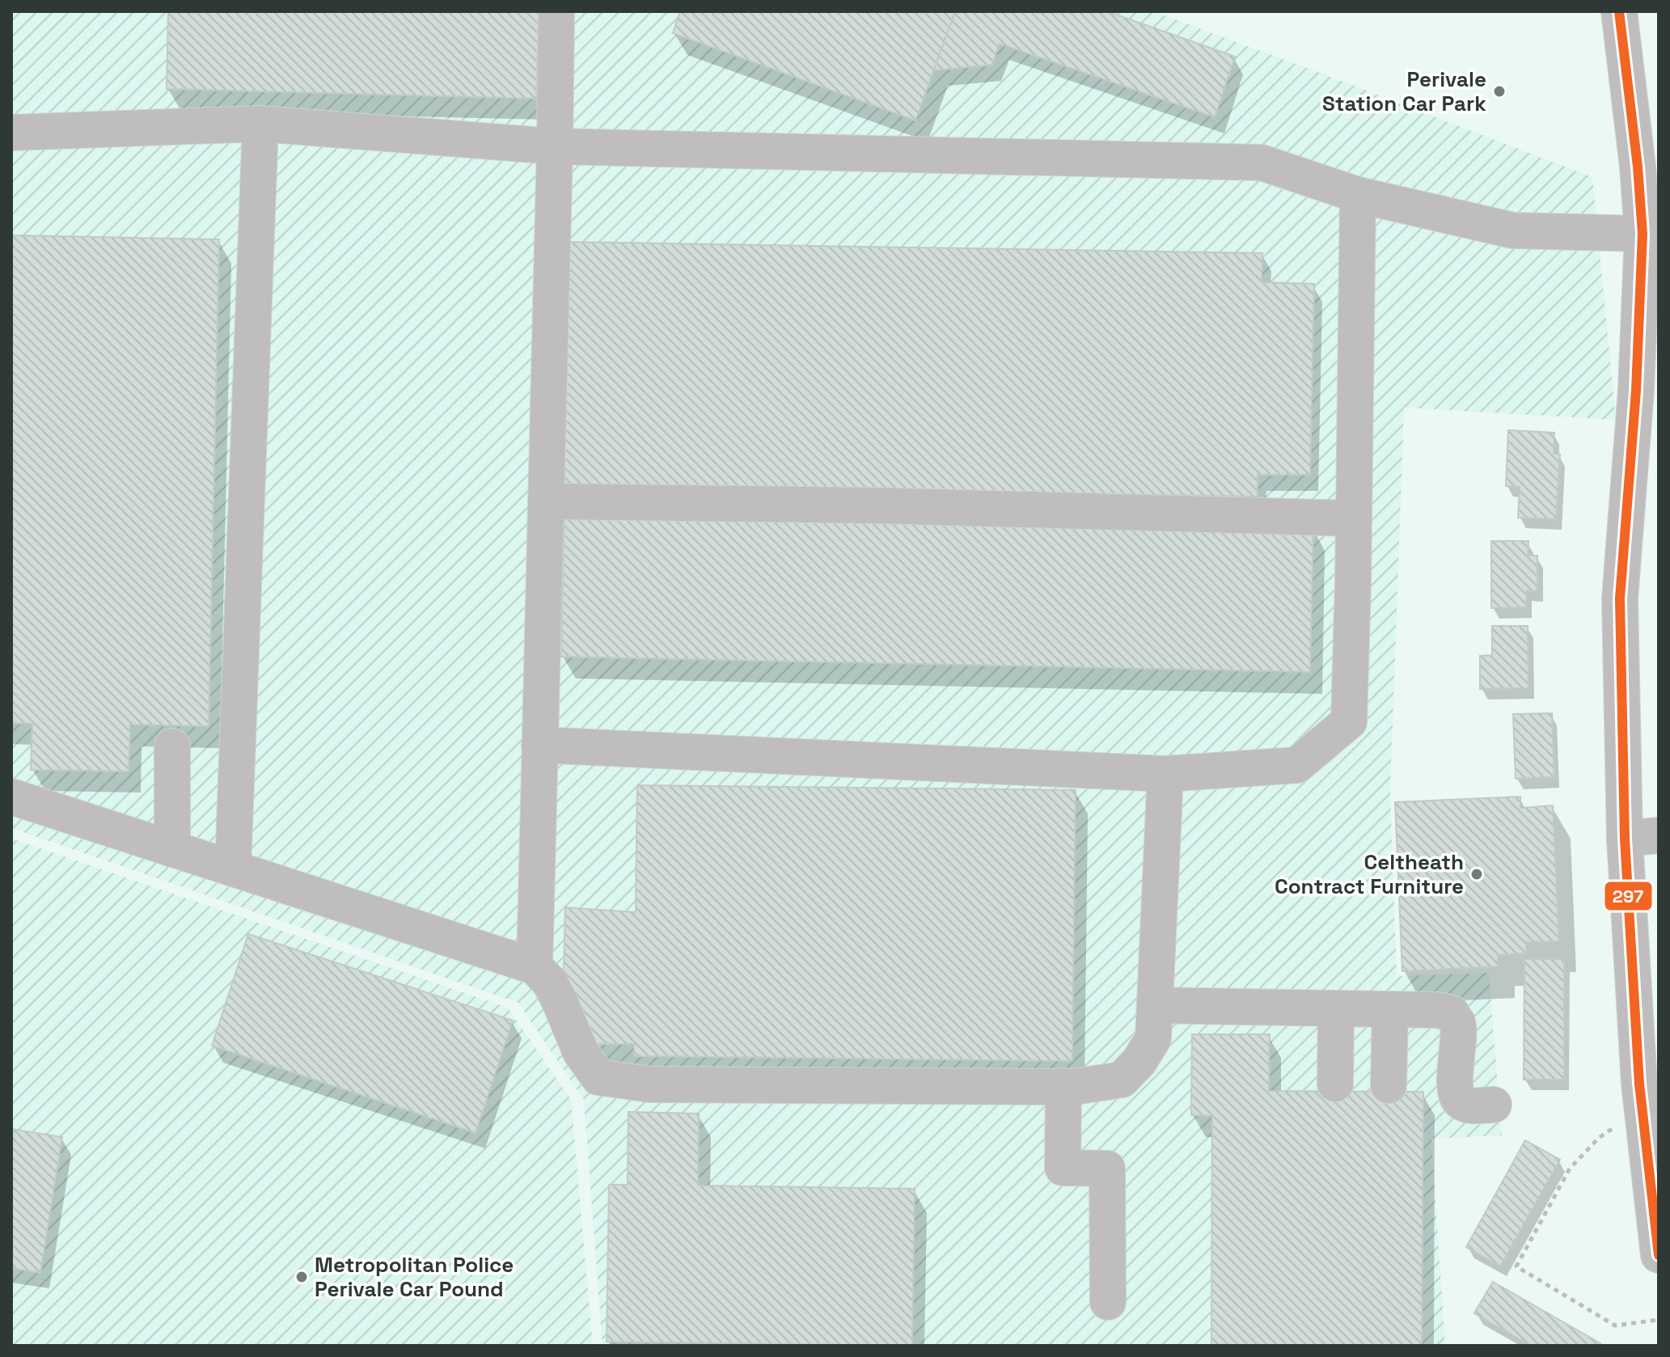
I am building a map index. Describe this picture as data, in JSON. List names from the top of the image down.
{
  "places": ["Perivale Station Car Park", "Celtheath Contract Furniture", "Metropolitan Police Perivale Car Pound"],
  "lines": ["transit line 297"]
}
